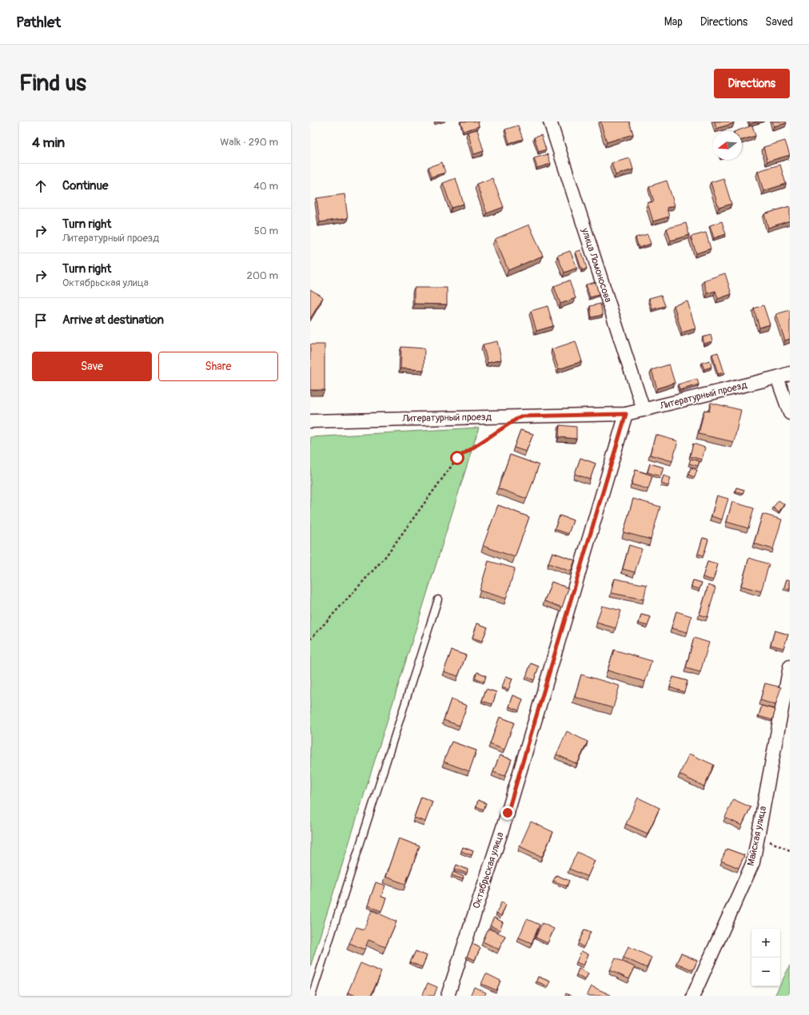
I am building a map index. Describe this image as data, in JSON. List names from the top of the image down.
{
  "streets": {
    "street": [
      "улица Ломоносова",
      "Литературный проезд",
      "Майская улица",
      "Октябрьская улица"
    ]
  },
  "crossings": [
    ["улица Ломоносова", "Литературный проезд"],
    ["Литературный проезд", "Октябрьская улица"]
  ],
  "north": "left",
  "page": {
    "header": "Pathlet",
    "nav": ["Map", "Directions", "Saved"],
    "buttons": [
      "Directions",
      ["Save", "Share"]
    ],
    "title": "Find us",
    "heading": ["4 min", "Walk · 290 m"],
    "list": [
      ["Continue", "40 m"],
      ["Turn right", "Литературный проезд", "50 m"],
      ["Turn right", "Октябрьская улица", "200 m"],
      "Arrive at destination"
    ],
    "map_buttons": ["+", "−"]
  }
}
